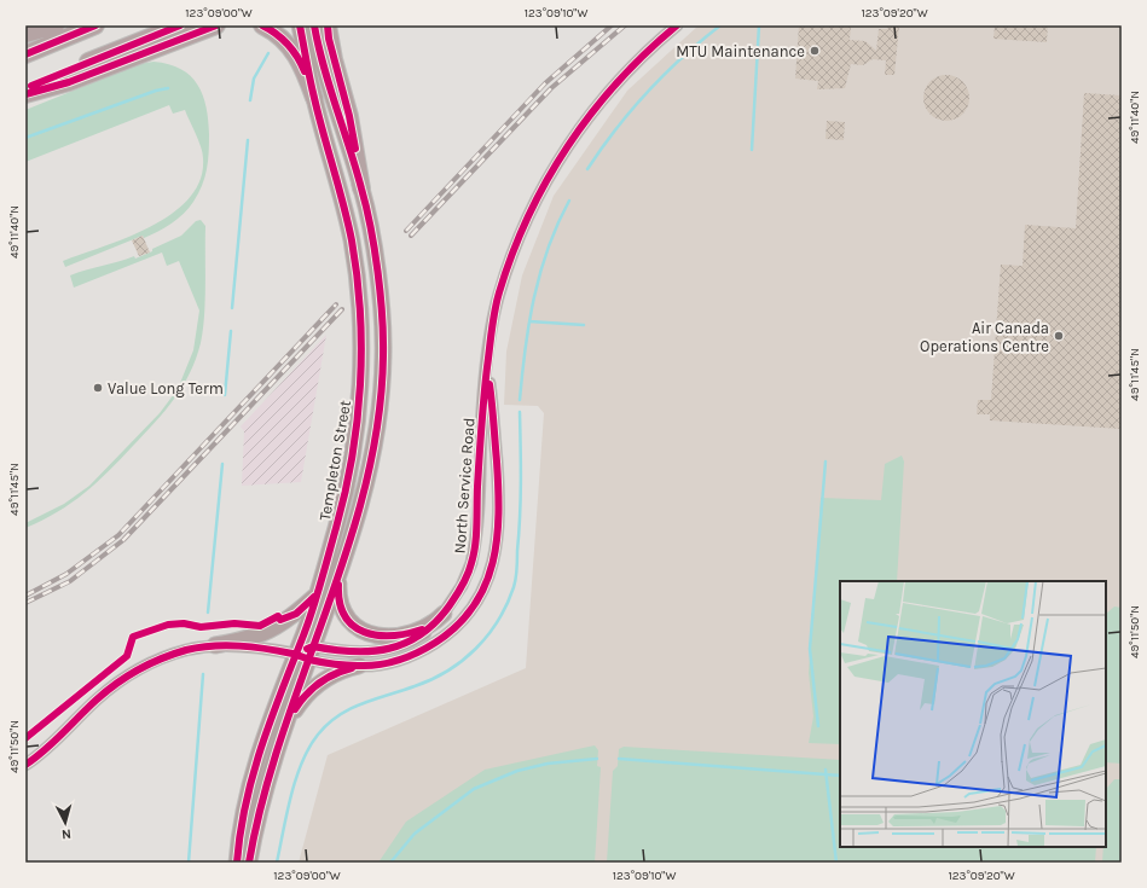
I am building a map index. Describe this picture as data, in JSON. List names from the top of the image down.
{
  "streets": {
    "street": ["Templeton Street", "North Service Road"]
  },
  "crossings": [
    ["Templeton Street", "North Service Road"]
  ],
  "places": ["MTU Maintenance", "Air Canada Operations Centre", "Value Long Term"],
  "north": "bottom",
  "coordinates": [
    "123°09'00\"W",
    "123°09'10\"W",
    "123°09'20\"W",
    "49°11'40\"N",
    "49°11'45\"N",
    "49°11'50\"N"
  ]
}
